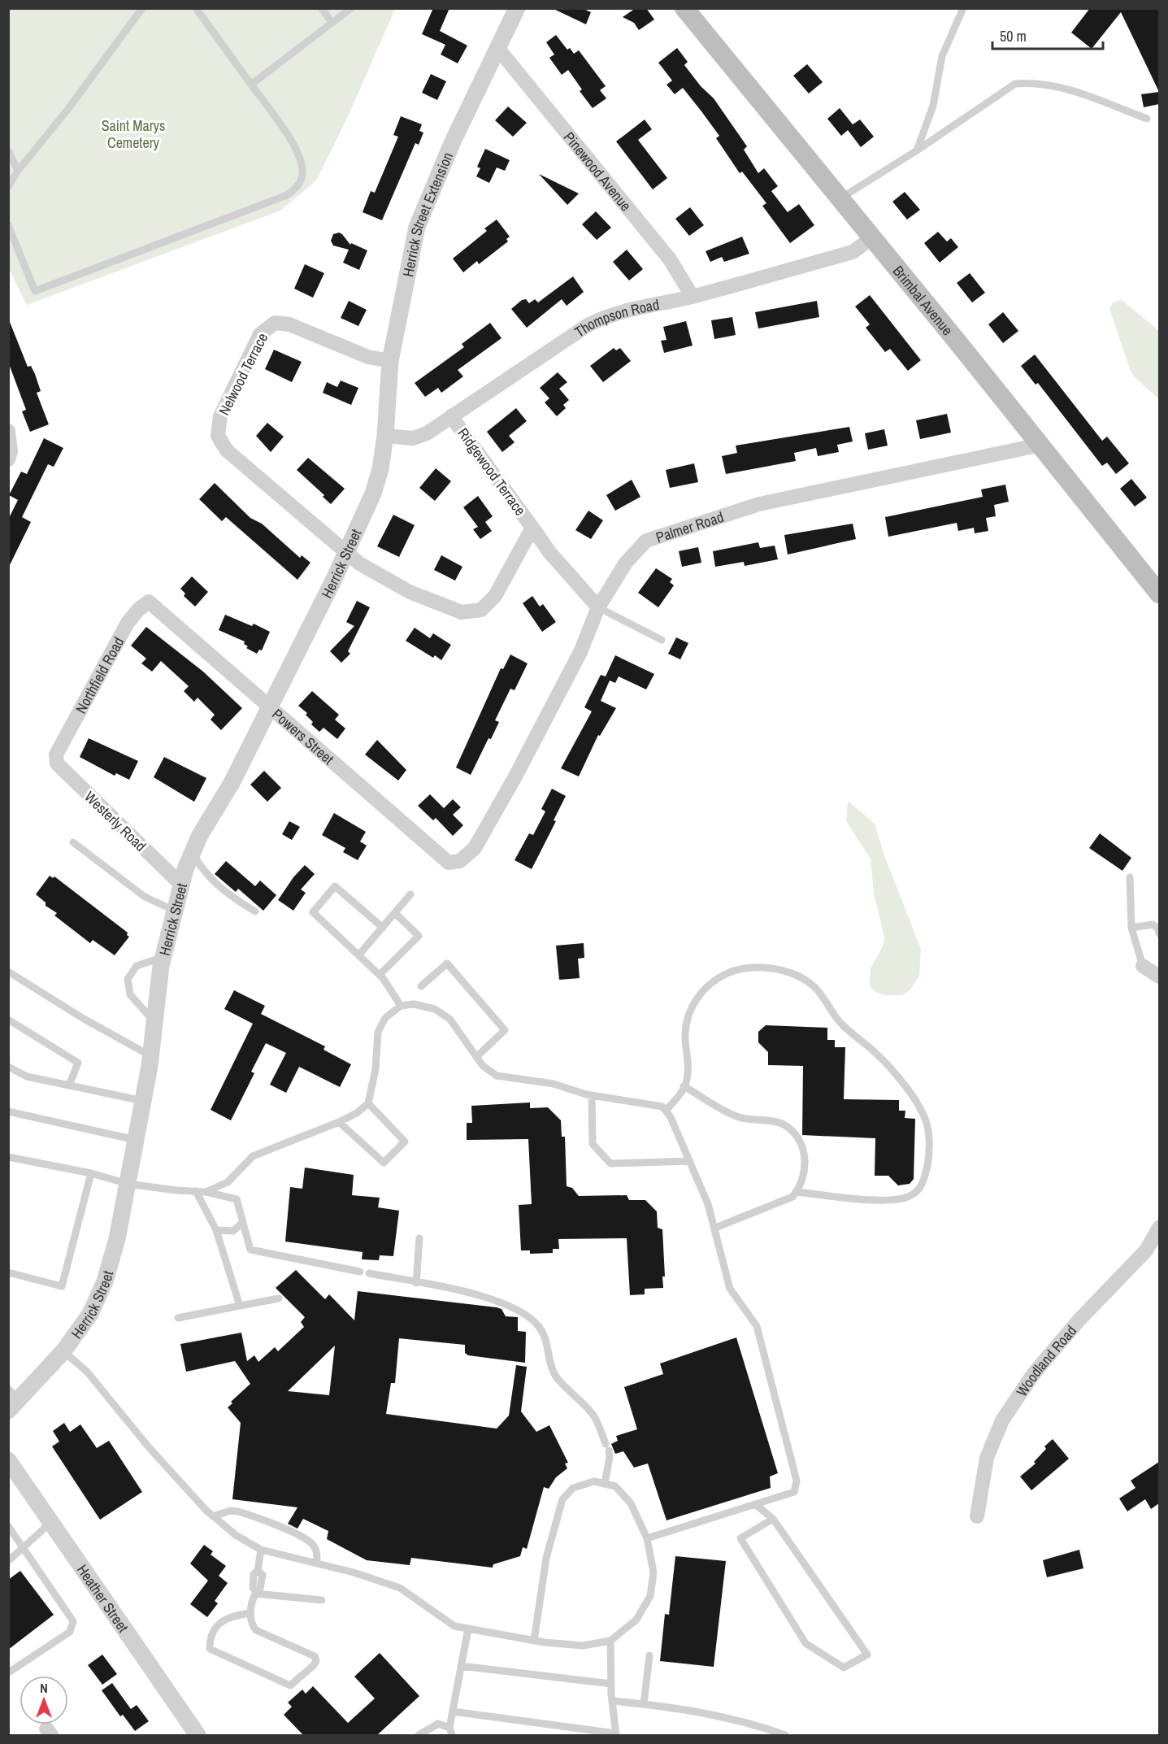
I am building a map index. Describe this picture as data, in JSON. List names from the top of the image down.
{
  "streets": {
    "main road": ["Brimbal Avenue"],
    "street": [
      "Pinewood Avenue",
      "Herrick Street Extension",
      "Thompson Road",
      "Nelwood Terrace",
      "Ridgewood Terrace",
      "Palmer Road",
      "Herrick Street",
      "Northfield Road",
      "Powers Street",
      "Westerly Road",
      "Woodland Road",
      "Heather Street"
    ]
  },
  "crossings": [
    ["Pinewood Avenue", "Herrick Street Extension"],
    ["Pinewood Avenue", "Thompson Road"],
    ["Herrick Street Extension", "Thompson Road"],
    ["Herrick Street Extension", "Nelwood Terrace"],
    ["Herrick Street Extension", "Herrick Street"],
    ["Brimbal Avenue", "Thompson Road"],
    ["Brimbal Avenue", "Palmer Road"],
    ["Thompson Road", "Ridgewood Terrace"],
    ["Thompson Road", "Herrick Street"],
    ["Nelwood Terrace", "Ridgewood Terrace"],
    ["Nelwood Terrace", "Herrick Street"],
    ["Ridgewood Terrace", "Palmer Road"],
    ["Ridgewood Terrace", "Herrick Street"],
    ["Palmer Road", "Powers Street"],
    ["Herrick Street", "Powers Street"],
    ["Herrick Street", "Westerly Road"],
    ["Northfield Road", "Powers Street"],
    ["Northfield Road", "Westerly Road"]
  ],
  "parks": ["Saint Marys Cemetery"],
  "scale_bar": "50 m",
  "north": "top"
}
